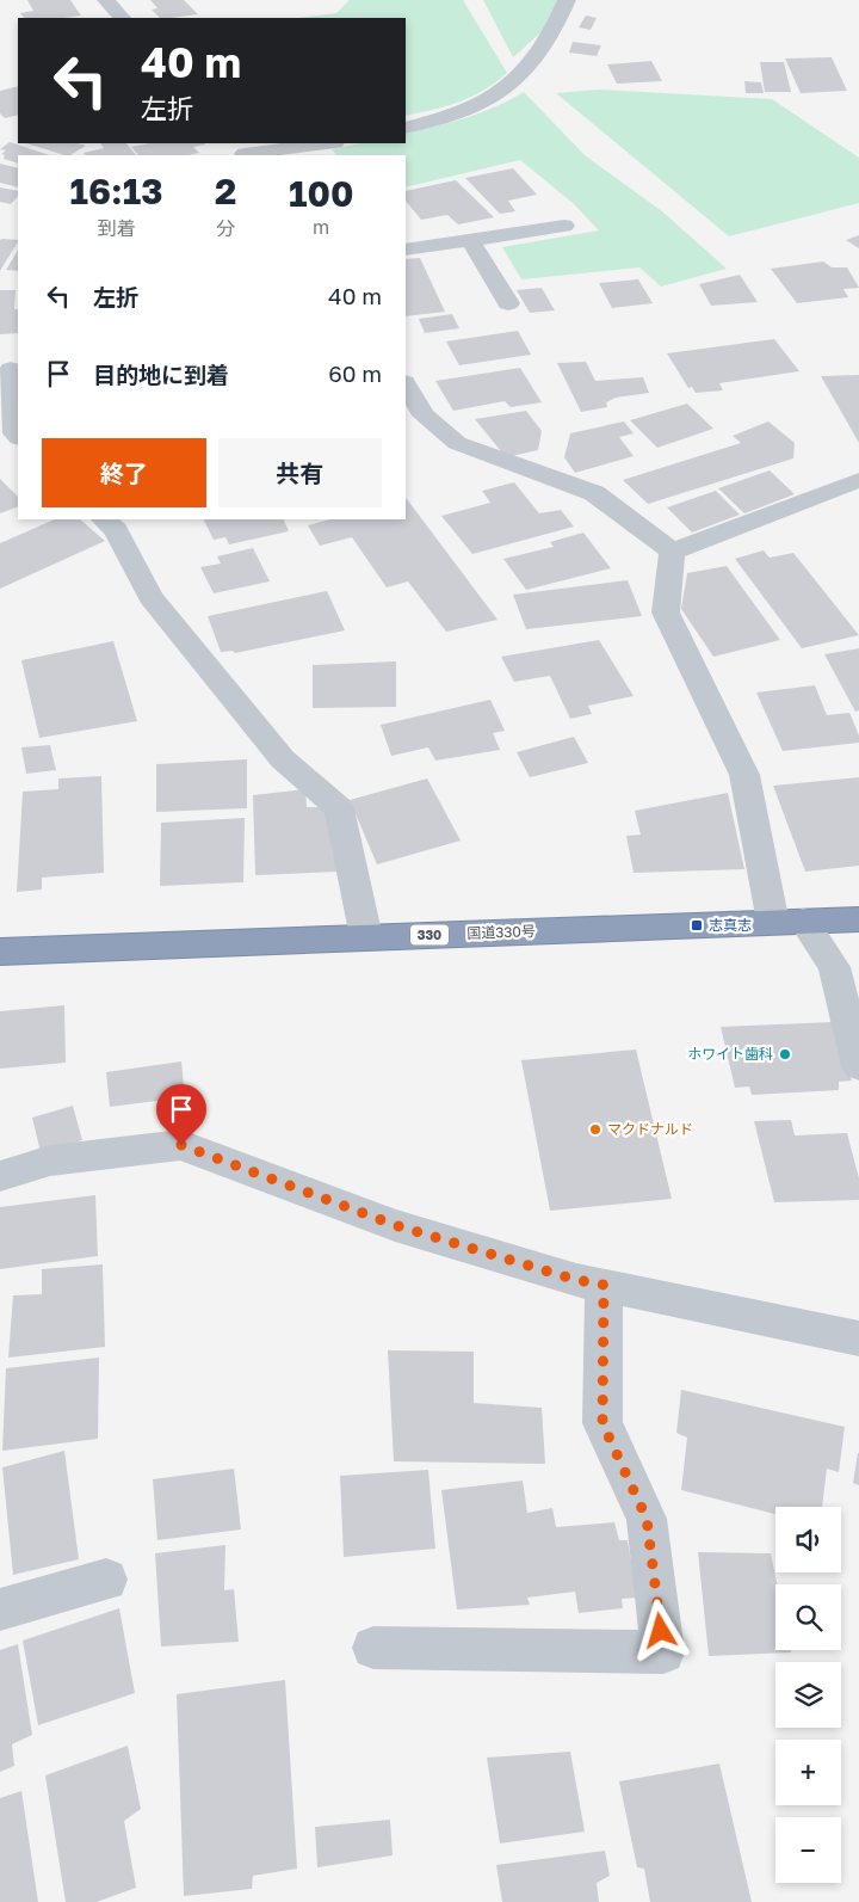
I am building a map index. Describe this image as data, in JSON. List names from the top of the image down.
{
  "streets": {
    "highway": ["国道330号", "330"]
  },
  "places": {
    "transit": ["志真志"],
    "other": ["ホワイト歯科", "マクドナルド"]
  },
  "page": {
    "turn": ["40 m", "左折"],
    "eta": [
      "16:13",
      "到着",
      "2",
      "分",
      "100",
      "m"
    ],
    "list": [
      {
        "name": "左折",
        "value": "40 m"
      },
      {
        "name": "目的地に到着",
        "value": "60 m"
      }
    ],
    "buttons": ["終了", "共有"],
    "map_buttons": ["+", "−"]
  }
}
